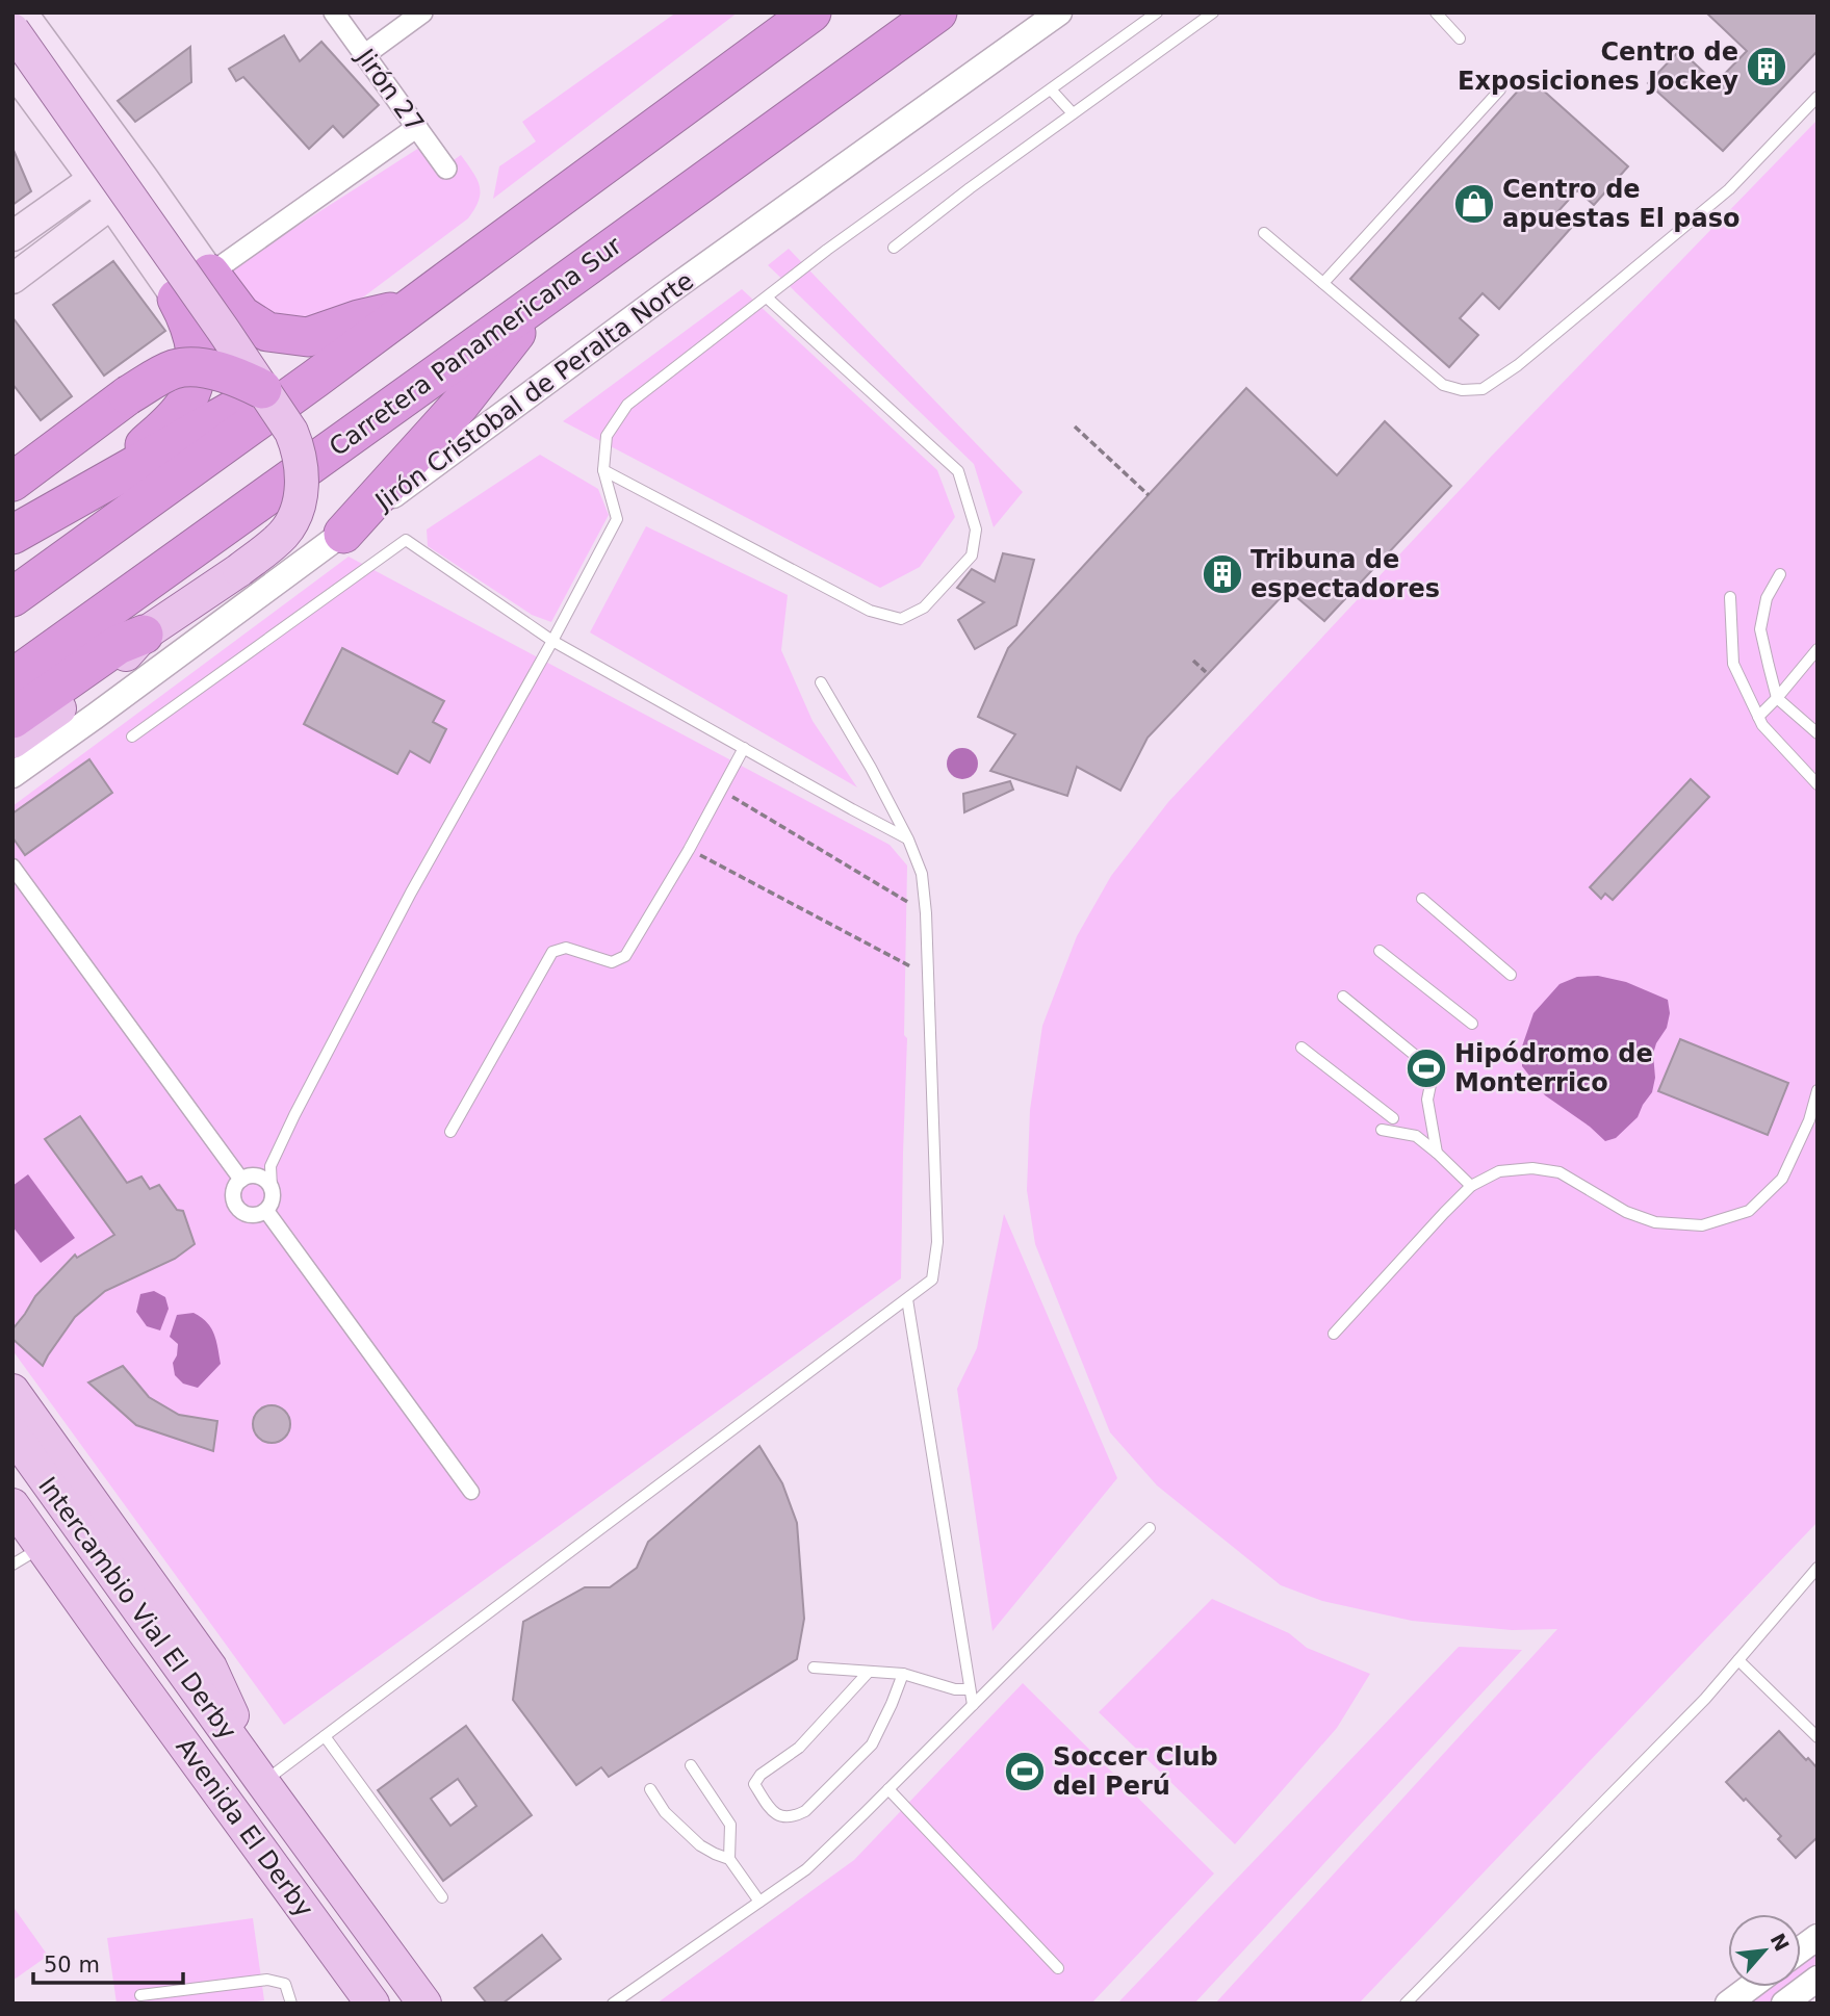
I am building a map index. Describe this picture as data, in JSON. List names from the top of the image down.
{
  "streets": {
    "highway": ["Carretera Panamericana Sur"],
    "main road": ["Intercambio Vial El Derby", "Avenida El Derby"],
    "street": ["Jirón 27", "Jirón Cristobal de Peralta Norte"]
  },
  "crossings": [
    ["Intercambio Vial El Derby", "Avenida El Derby"]
  ],
  "places": {
    "building": ["Centro de Exposiciones Jockey", "Tribuna de espectadores"],
    "shop": ["Centro de apuestas El paso"],
    "sports": ["Hipódromo de Monterrico", "Soccer Club del Perú"]
  },
  "scale_bar": "50 m",
  "north": "top right"
}
